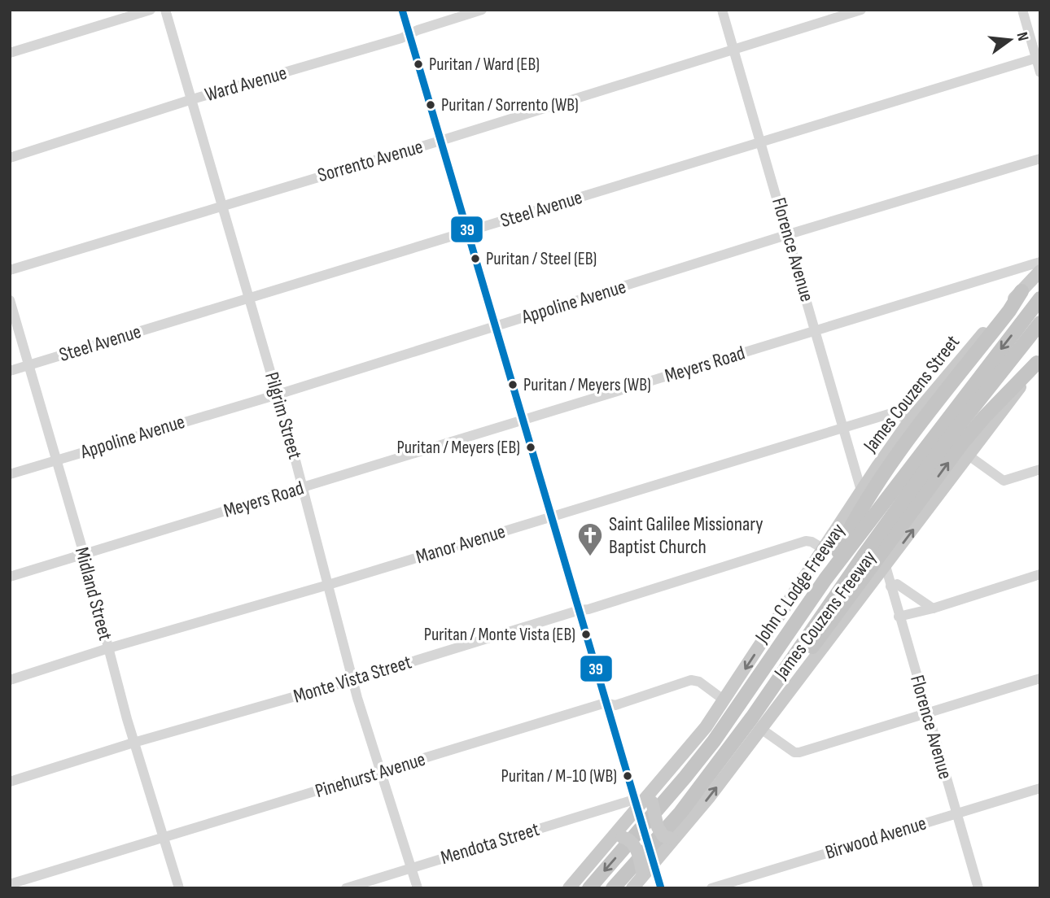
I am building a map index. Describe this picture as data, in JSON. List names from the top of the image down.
{
  "streets": {
    "highway": ["John C Lodge Freeway"],
    "main road": ["James Couzens Street", "James Couzens Freeway"],
    "street": [
      "Ward Avenue",
      "Sorrento Avenue",
      "Steel Avenue",
      "Florence Avenue",
      "Appoline Avenue",
      "Meyers Road",
      "Pilgrim Street",
      "Manor Avenue",
      "Midland Street",
      "Monte Vista Street",
      "Pinehurst Avenue",
      "Birwood Avenue",
      "Mendota Street"
    ]
  },
  "crossings": [
    ["Ward Avenue", "Pilgrim Street"],
    ["Sorrento Avenue", "Florence Avenue"],
    ["Sorrento Avenue", "Pilgrim Street"],
    ["Steel Avenue", "Florence Avenue"],
    ["Steel Avenue", "Pilgrim Street"],
    ["Steel Avenue", "Midland Street"],
    ["Florence Avenue", "Appoline Avenue"],
    ["Florence Avenue", "Meyers Road"],
    ["Florence Avenue", "James Couzens Street"],
    ["Florence Avenue", "Manor Avenue"],
    ["Florence Avenue", "James Couzens Freeway"],
    ["Florence Avenue", "Birwood Avenue"],
    ["Appoline Avenue", "Pilgrim Street"],
    ["Appoline Avenue", "Midland Street"],
    ["Meyers Road", "James Couzens Street"],
    ["Meyers Road", "Pilgrim Street"],
    ["Meyers Road", "Midland Street"],
    ["James Couzens Street", "Manor Avenue"],
    ["James Couzens Street", "James Couzens Freeway"],
    ["James Couzens Street", "Monte Vista Street"],
    ["Pilgrim Street", "Manor Avenue"],
    ["Pilgrim Street", "Monte Vista Street"],
    ["Pilgrim Street", "Pinehurst Avenue"],
    ["Pilgrim Street", "Mendota Street"],
    ["Manor Avenue", "Midland Street"],
    ["Midland Street", "Monte Vista Street"],
    ["Midland Street", "Pinehurst Avenue"],
    ["James Couzens Freeway", "Monte Vista Street"],
    ["James Couzens Freeway", "Pinehurst Avenue"],
    ["James Couzens Freeway", "Mendota Street"]
  ],
  "places": {
    "other": [
      "Puritan / Ward (EB)",
      "Puritan / Sorrento (WB)",
      "Puritan / Steel (EB)",
      "Puritan / Meyers (WB)",
      "Puritan / Meyers (EB)",
      "Puritan / Monte Vista (EB)",
      "Puritan / M-10 (WB)"
    ],
    "church": ["Saint Galilee Missionary Baptist Church"]
  },
  "lines": ["transit line 39"],
  "north": "right"
}
